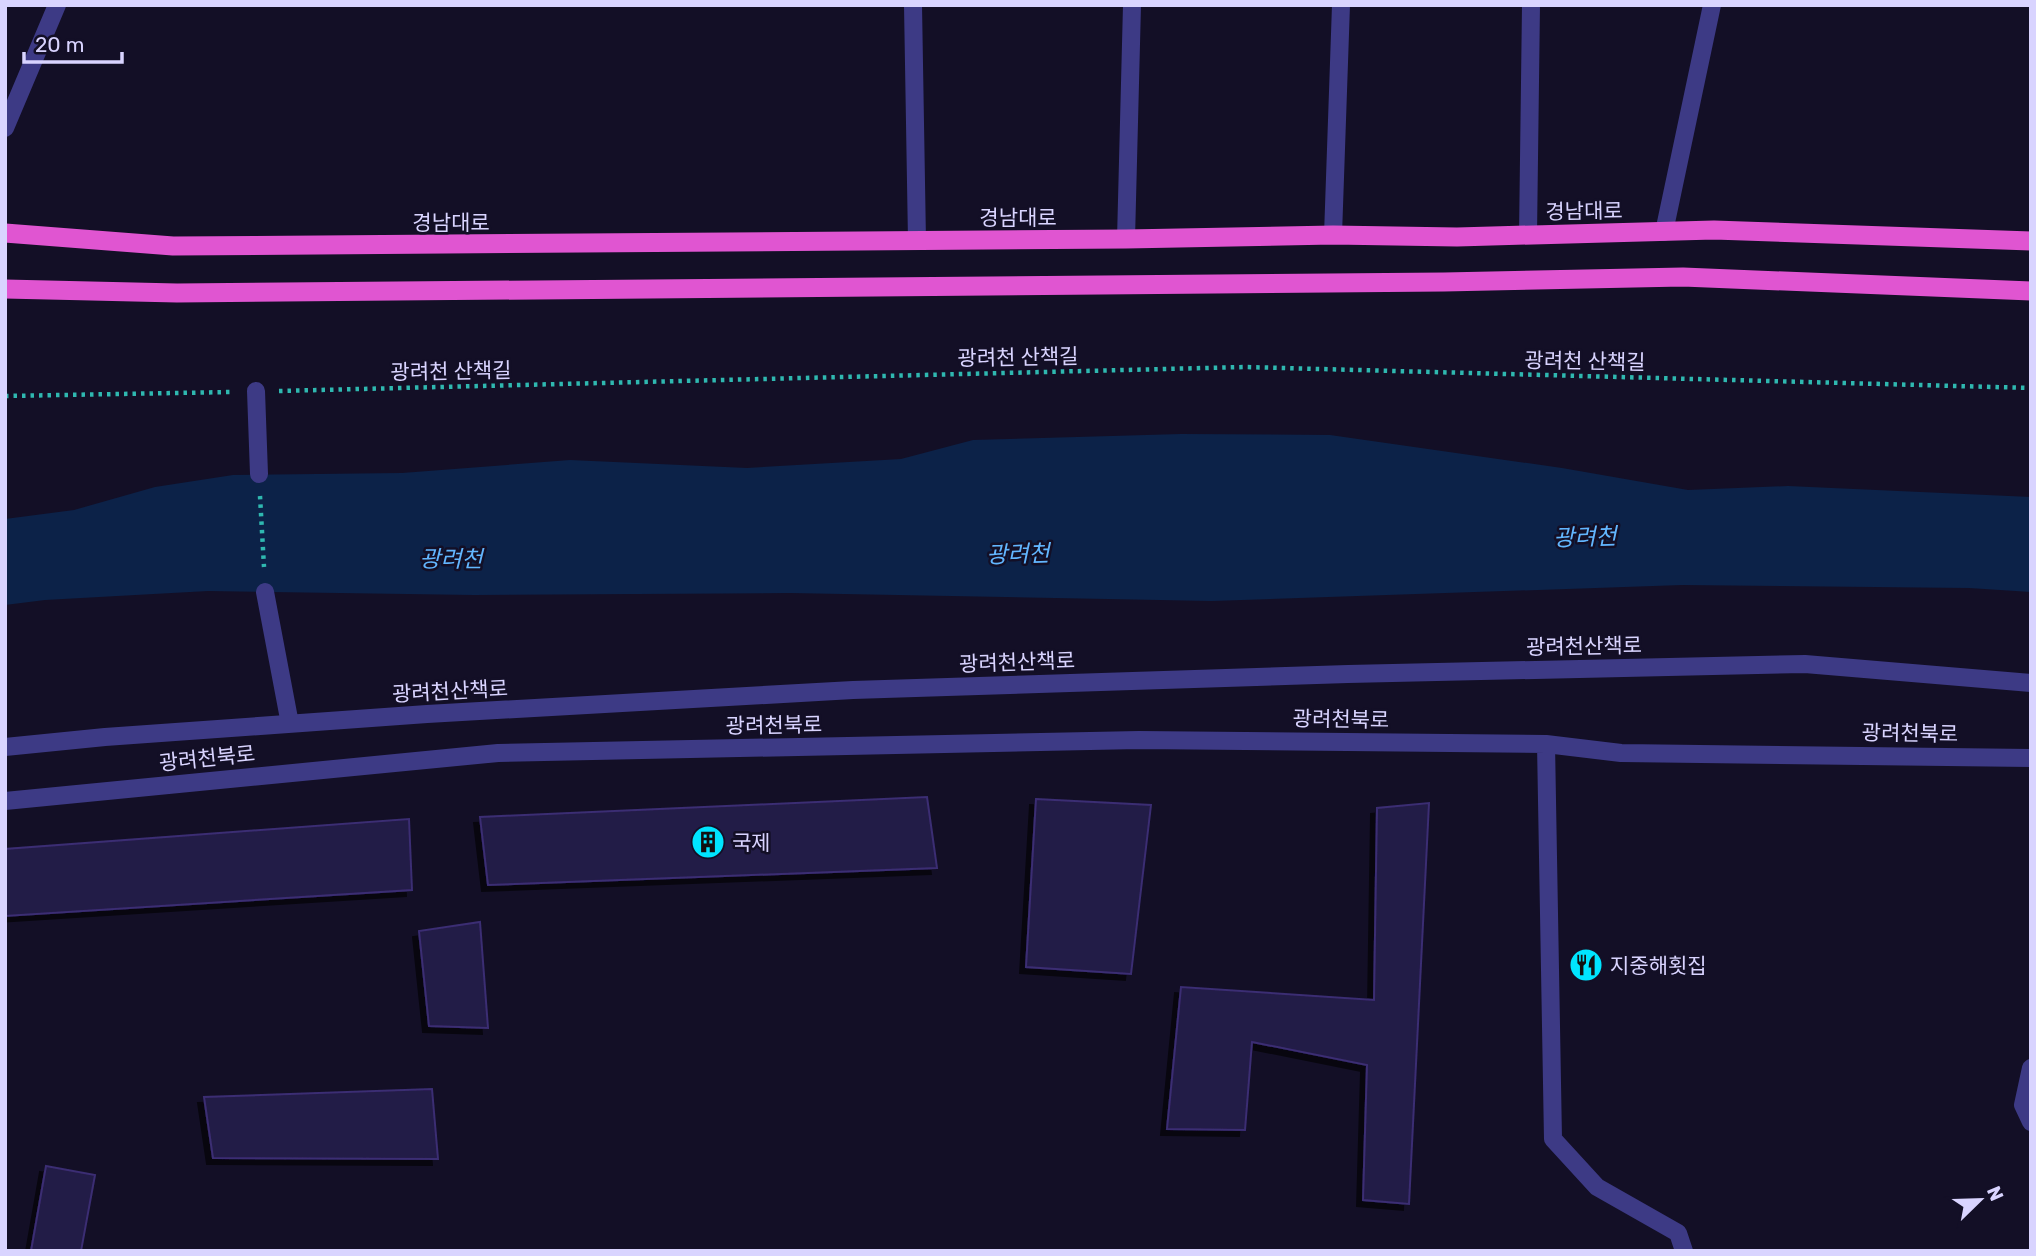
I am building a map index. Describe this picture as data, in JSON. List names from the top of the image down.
{
  "streets": {
    "highway": ["경남대로"],
    "street": ["광려천산책로", "광려천북로"],
    "path": ["광려천 산책길"]
  },
  "water": ["광려천"],
  "places": {
    "building": ["국제"],
    "restaurant": ["지중해횟집"]
  },
  "scale_bar": "20 m",
  "north": "top right"
}
